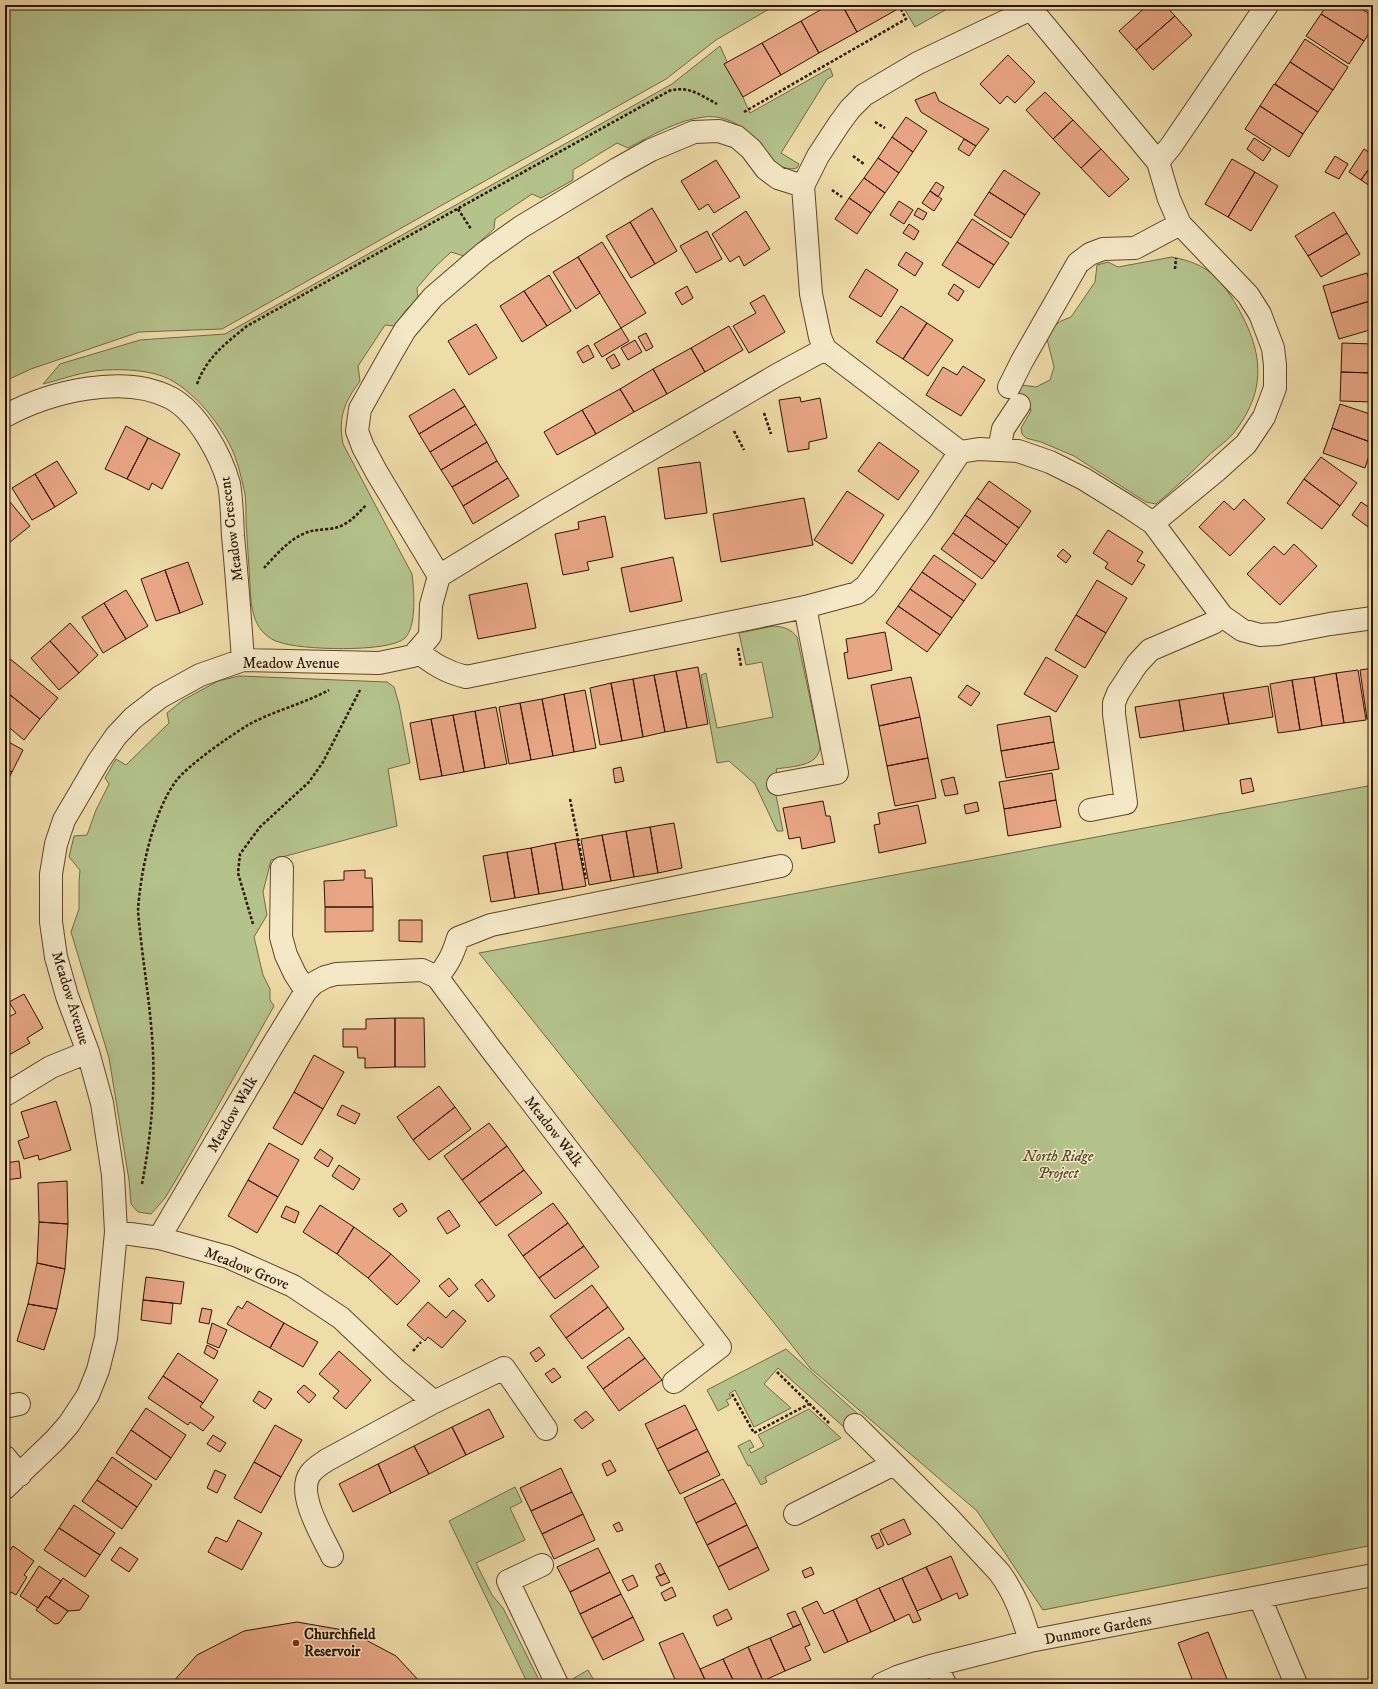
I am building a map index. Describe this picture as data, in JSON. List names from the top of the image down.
{
  "streets": {
    "street": [
      "Meadow Crescent",
      "Meadow Avenue",
      "Meadow Walk",
      "Meadow Grove",
      "Dunmore Gardens"
    ]
  },
  "crossings": [
    ["Meadow Crescent", "Meadow Avenue"],
    ["Meadow Avenue", "Meadow Grove"],
    ["Meadow Walk", "Meadow Grove"]
  ],
  "parks": ["North Ridge Project"],
  "places": ["Churchfield Reservoir"]
}
